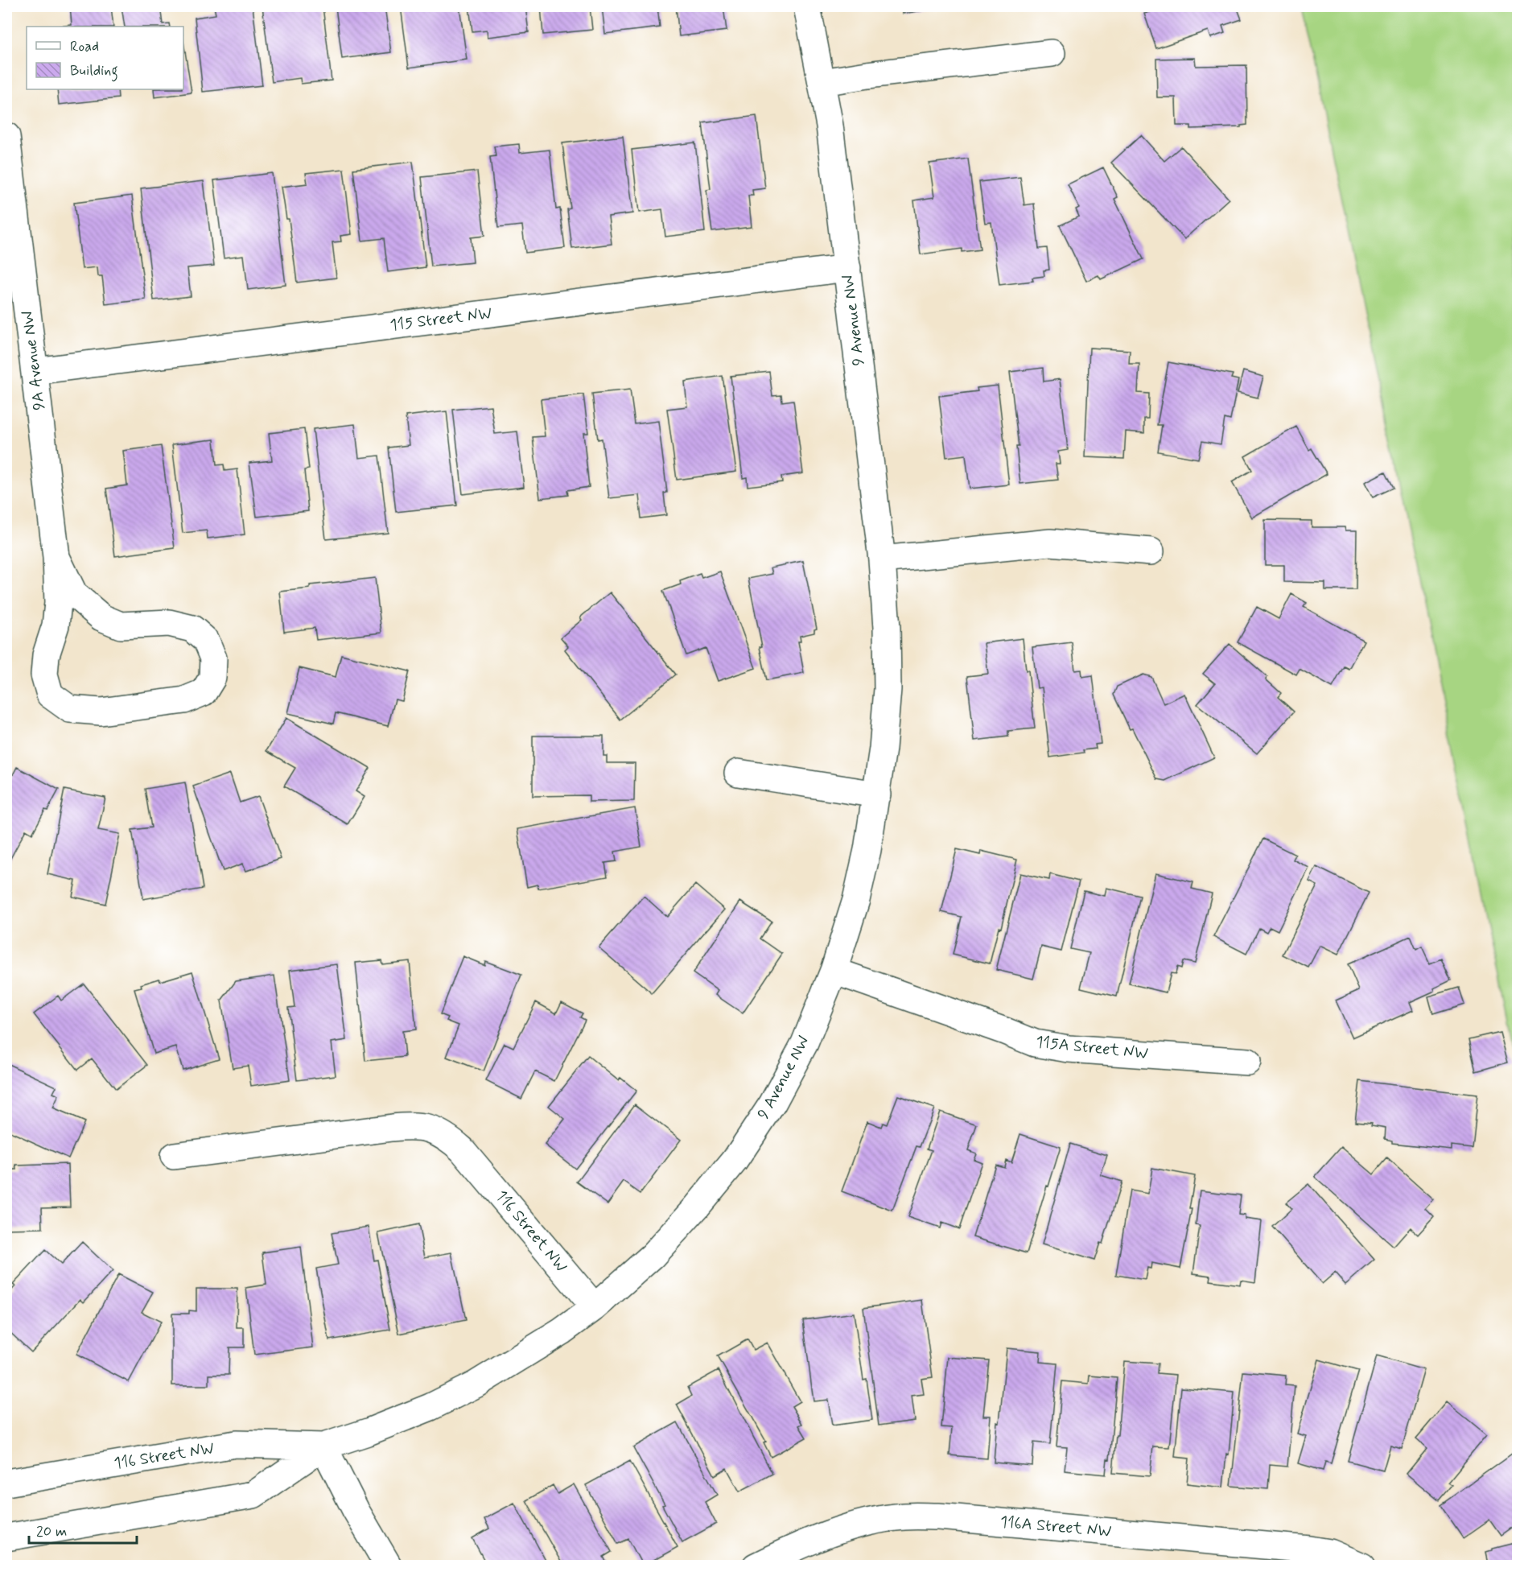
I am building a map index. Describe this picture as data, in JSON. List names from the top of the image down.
{
  "streets": {
    "street": [
      "115 Street NW",
      "9 Avenue NW",
      "9A Avenue NW",
      "115A Street NW",
      "116 Street NW",
      "116A Street NW"
    ]
  },
  "crossings": [
    ["115 Street NW", "9 Avenue NW"],
    ["115 Street NW", "9A Avenue NW"],
    ["9 Avenue NW", "115A Street NW"],
    ["9 Avenue NW", "116 Street NW"]
  ],
  "legend": ["Road", "Building"],
  "scale_bar": "20 m"
}
